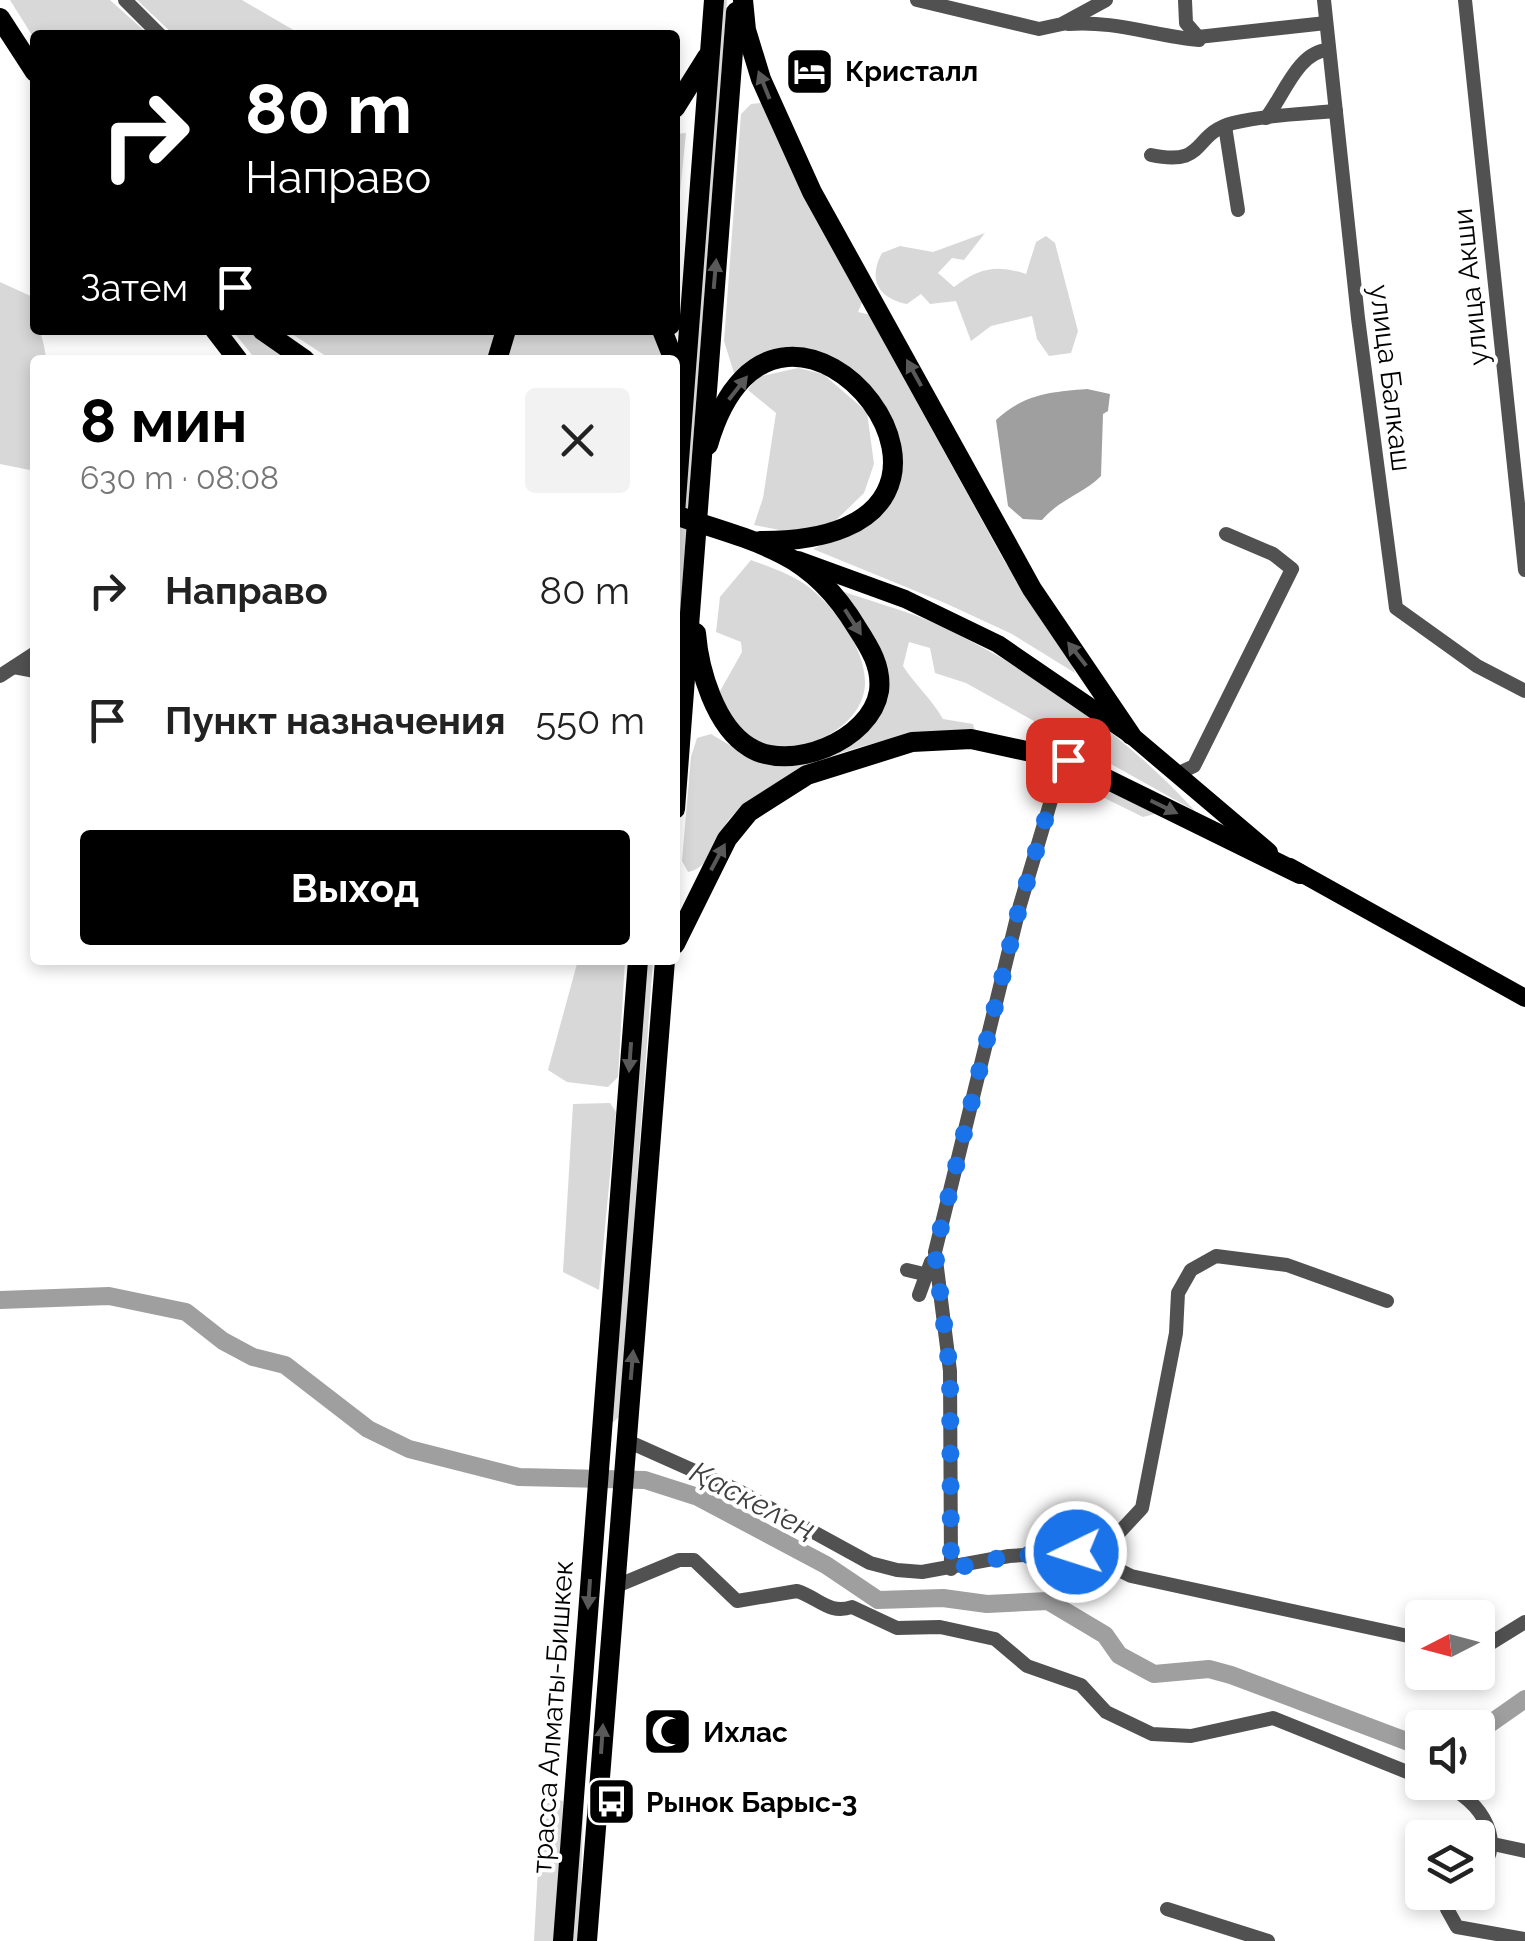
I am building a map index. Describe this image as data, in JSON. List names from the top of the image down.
{
  "streets": {
    "highway": ["трасса Алматы-Бишкек"],
    "street": ["улица Акши", "улица Балкаш"]
  },
  "water": ["Қаскелең"],
  "places": {
    "hotel": ["Кристалл"],
    "mosque": ["Ихлас"],
    "bus stop": ["Рынок Барыс-3"]
  },
  "north": "left",
  "page": {
    "turn": ["80 m", "Направо"],
    "then": "Затем",
    "heading": ["8 мин", "630 m · 08:08"],
    "list": [
      {
        "name": "Направо",
        "value": "80 m"
      },
      {
        "name": "Пункт назначения",
        "value": "550 m"
      }
    ],
    "buttons": "Выход"
  }
}
